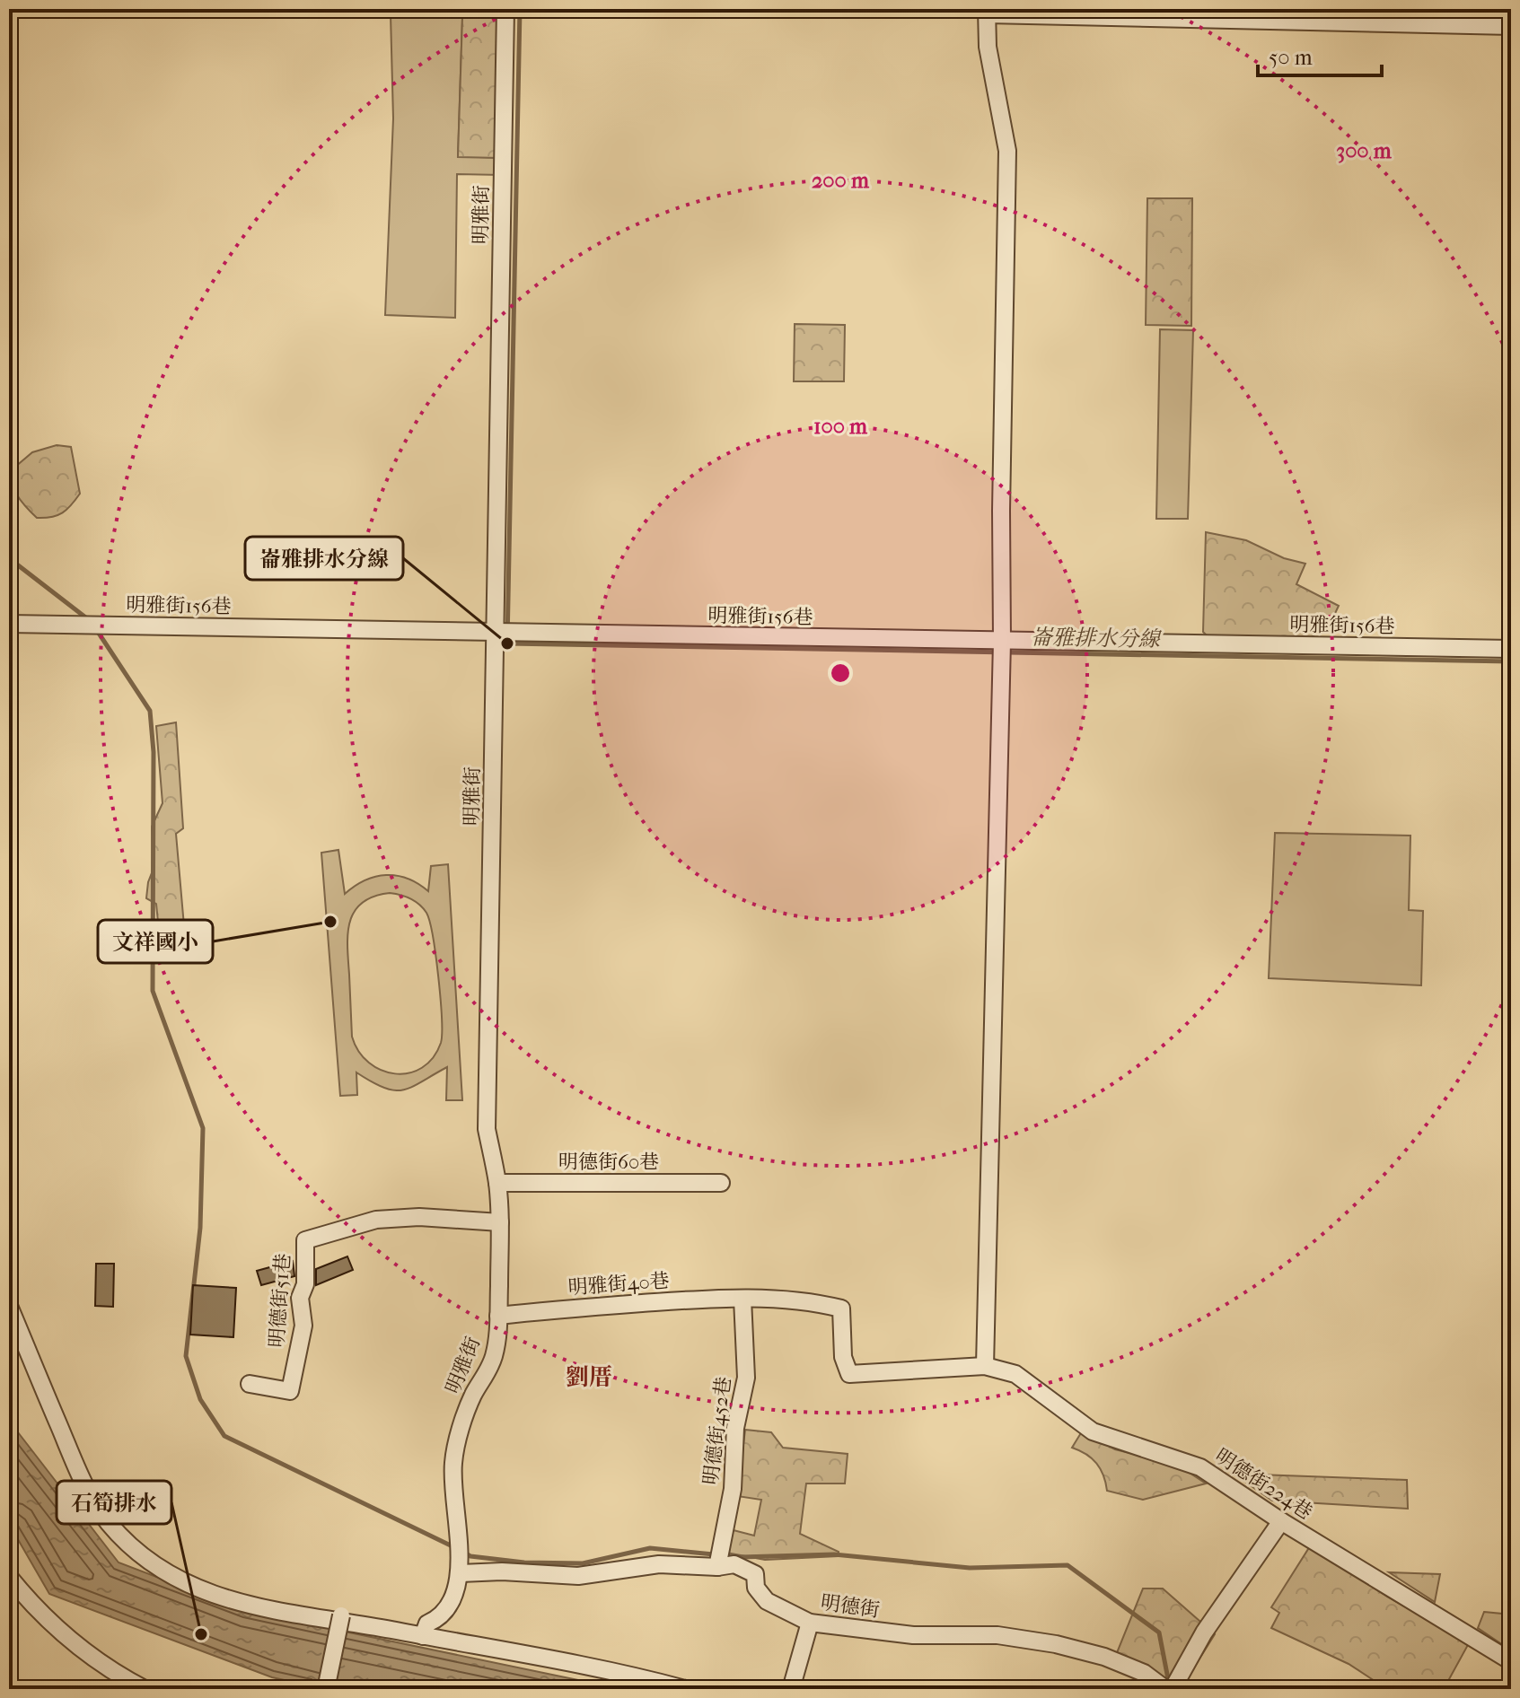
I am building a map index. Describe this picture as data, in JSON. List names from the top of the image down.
{
  "streets": {
    "street": [
      "明雅街",
      "明雅街156巷",
      "明德街60巷",
      "明雅街40巷",
      "明德街51巷",
      "明德街452巷",
      "明德街224巷",
      "明德街"
    ]
  },
  "crossings": [
    ["明雅街", "明雅街156巷"],
    ["明雅街", "明德街60巷"],
    ["明雅街", "明雅街40巷"],
    ["明雅街", "明德街51巷"],
    ["明雅街", "明德街"],
    ["明雅街40巷", "明德街452巷"],
    ["明雅街40巷", "明德街224巷"],
    ["明德街452巷", "明德街224巷"],
    ["明德街452巷", "明德街"]
  ],
  "districts": ["劉厝"],
  "water": ["崙雅排水分線"],
  "places": ["崙雅排水分線", "文祥國小", "石筍排水"],
  "scale_bar": "50 m",
  "rings": ["300 m", "200 m", "100 m"]
}
